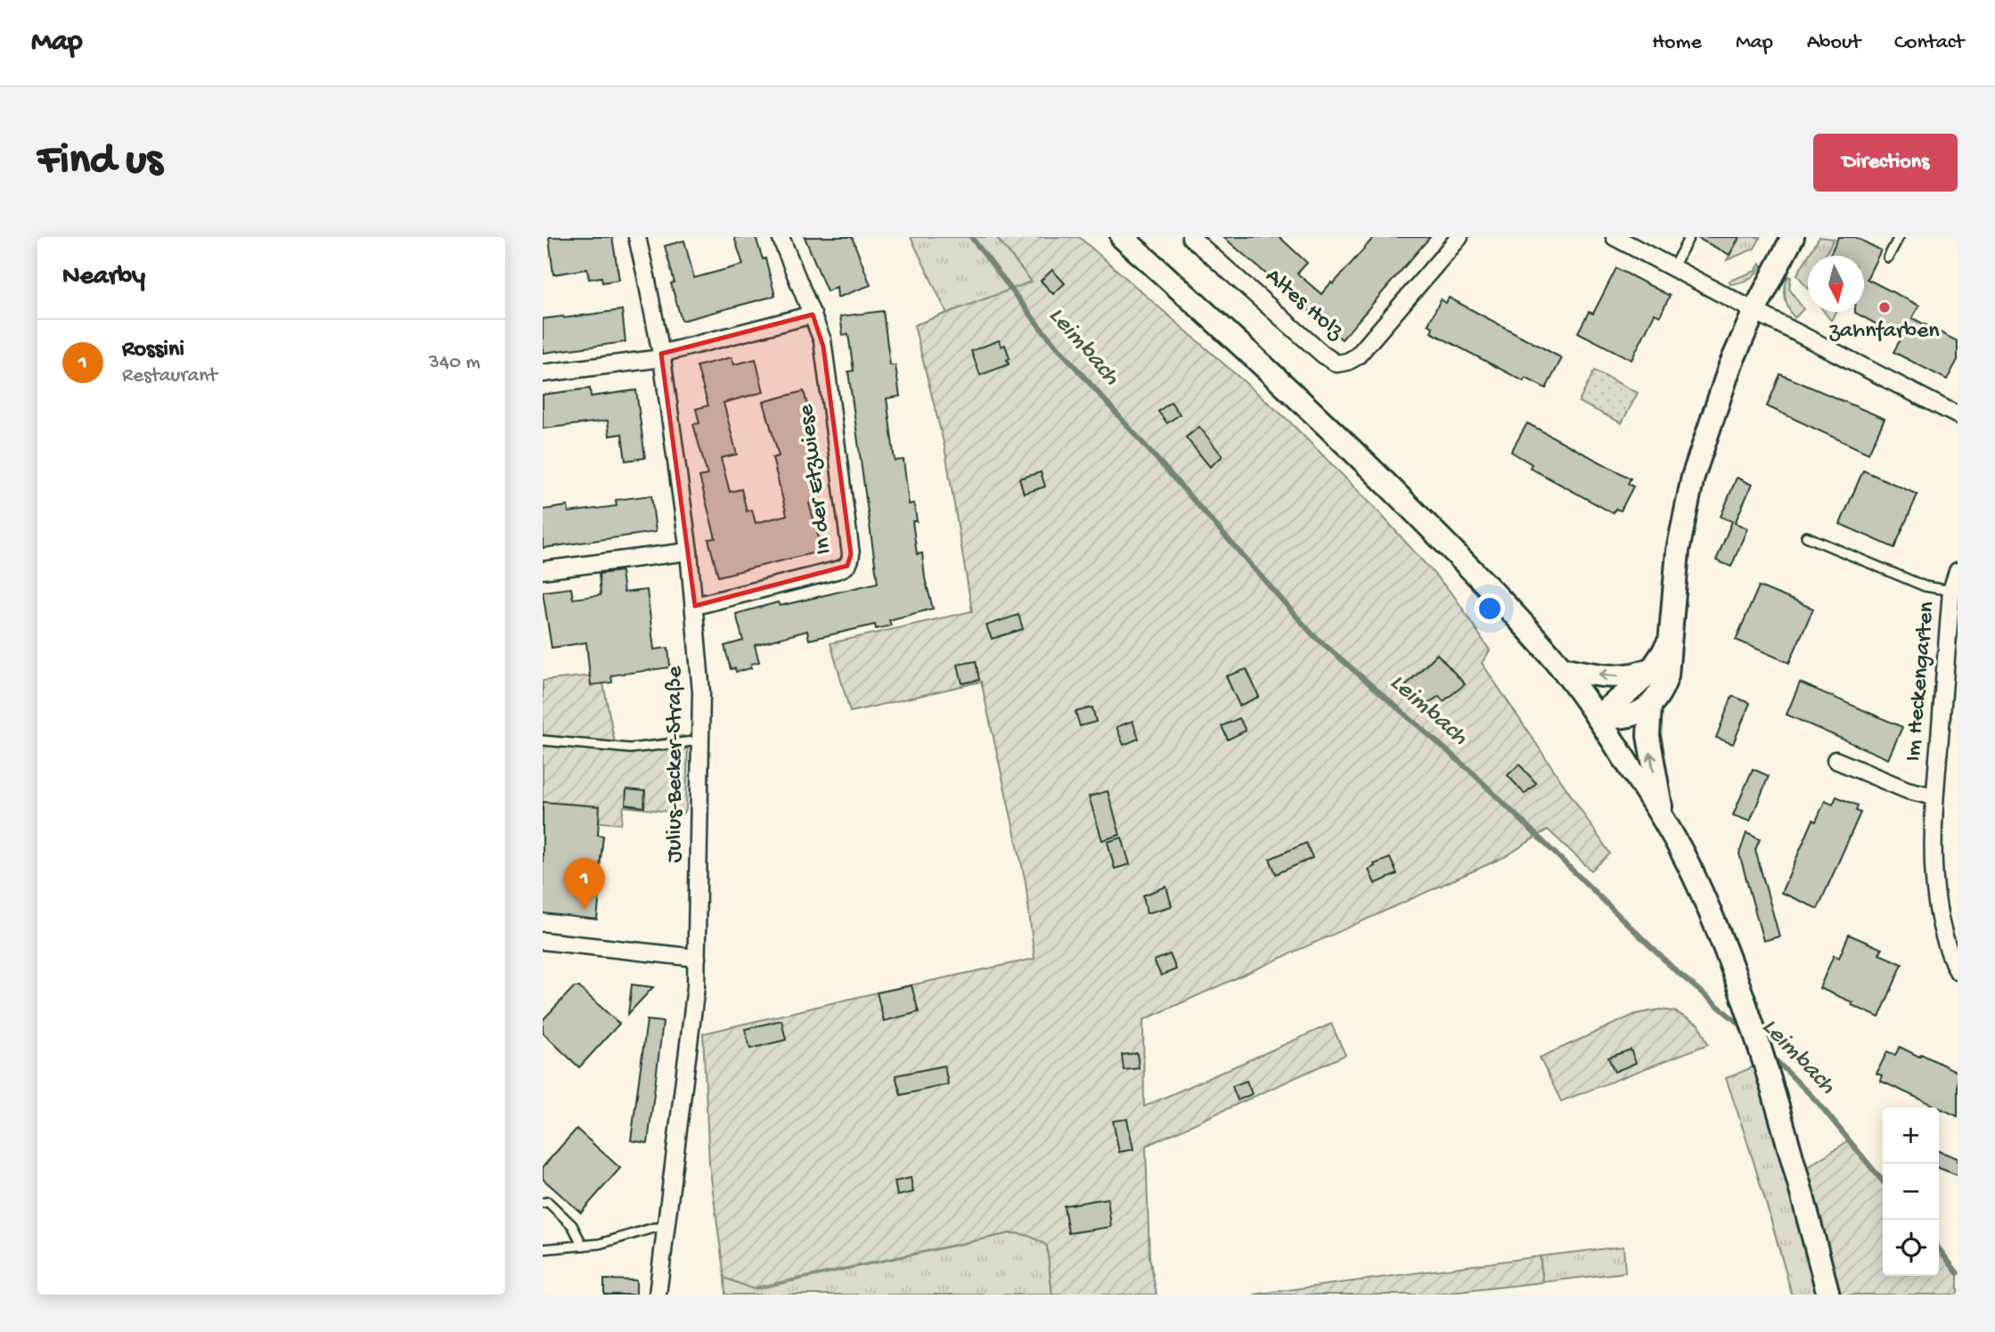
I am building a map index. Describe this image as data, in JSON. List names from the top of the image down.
{
  "streets": {
    "street": [
      "Altes Holz",
      "In der Etzwiese",
      "Im Heckengarten",
      "Julius-Becker-Straße"
    ]
  },
  "crossings": [
    ["In der Etzwiese", "Julius-Becker-Straße"]
  ],
  "water": ["Leimbach"],
  "places": ["zahnfarben"],
  "north": "bottom",
  "page": {
    "header": "Map",
    "nav": [
      "Home",
      "Map",
      "About",
      "Contact"
    ],
    "buttons": "Directions",
    "title": "Find us",
    "heading": "Nearby",
    "list": [
      {
        "mark": "1",
        "name": "Rossini",
        "note": "Restaurant",
        "value": "340 m"
      }
    ],
    "pins": "1",
    "map_buttons": ["+", "−"]
  }
}
